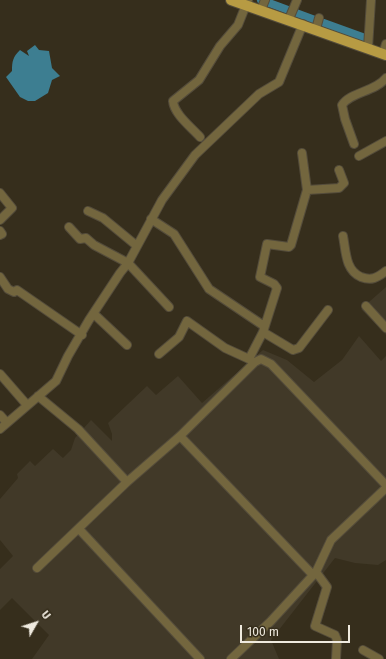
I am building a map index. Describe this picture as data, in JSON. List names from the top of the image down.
{
  "scale_bar": "100 m",
  "north": "top right"
}
